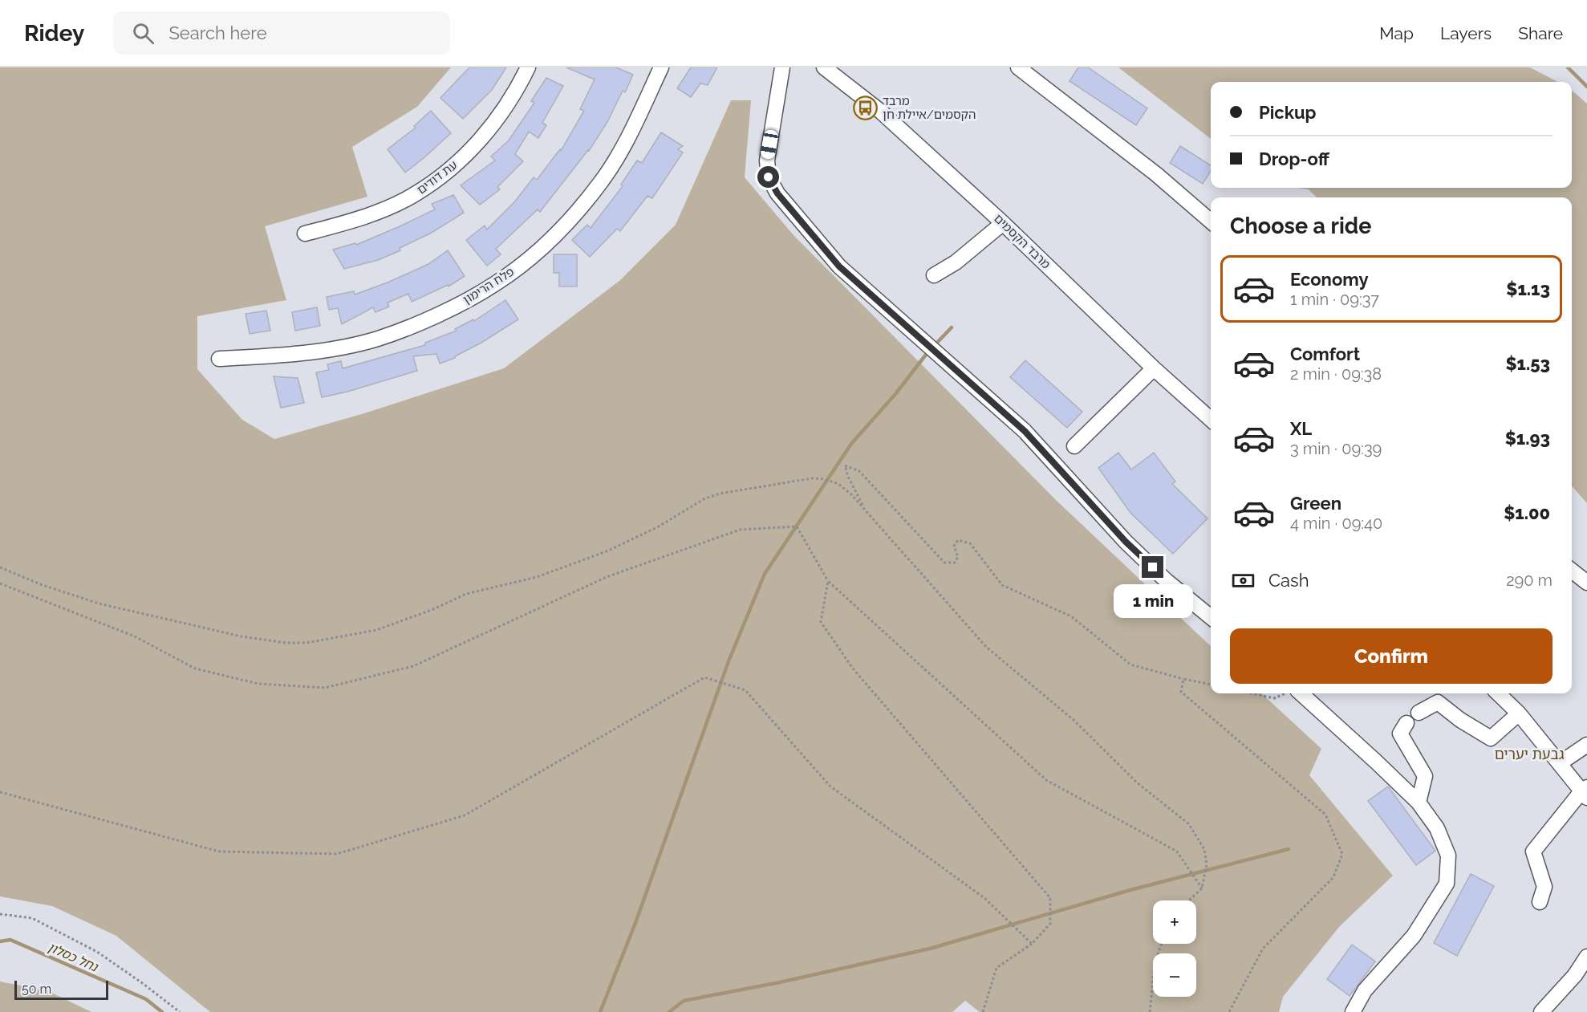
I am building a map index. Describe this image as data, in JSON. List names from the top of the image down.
{
  "streets": {
    "street": ["עת דודים", "מרבד הקסמים", "פלח הרימון"]
  },
  "districts": ["גבעת יערים"],
  "water": ["נחל כסלון"],
  "places": {
    "bus stop": ["מרבד הקסמים/איילת חן"]
  },
  "scale_bar": "50 m",
  "page": {
    "header": "Ridey",
    "search": "Search here",
    "nav": ["Map", "Layers", "Share"],
    "banner": ["Pickup", "Drop-off"],
    "heading": "Choose a ride",
    "list": [
      {
        "name": "Economy",
        "note": "1 min · 09:37",
        "value": "$1.13"
      },
      {
        "name": "Comfort",
        "note": "2 min · 09:38",
        "value": "$1.53"
      },
      {
        "name": "XL",
        "note": "3 min · 09:39",
        "value": "$1.93"
      },
      {
        "name": "Green",
        "note": "4 min · 09:40",
        "value": "$1.00"
      }
    ],
    "pay": ["Cash", "290 m"],
    "bubble": "1 min",
    "buttons": "Confirm",
    "map_buttons": ["+", "−"],
    "scale": "50 m"
  }
}
